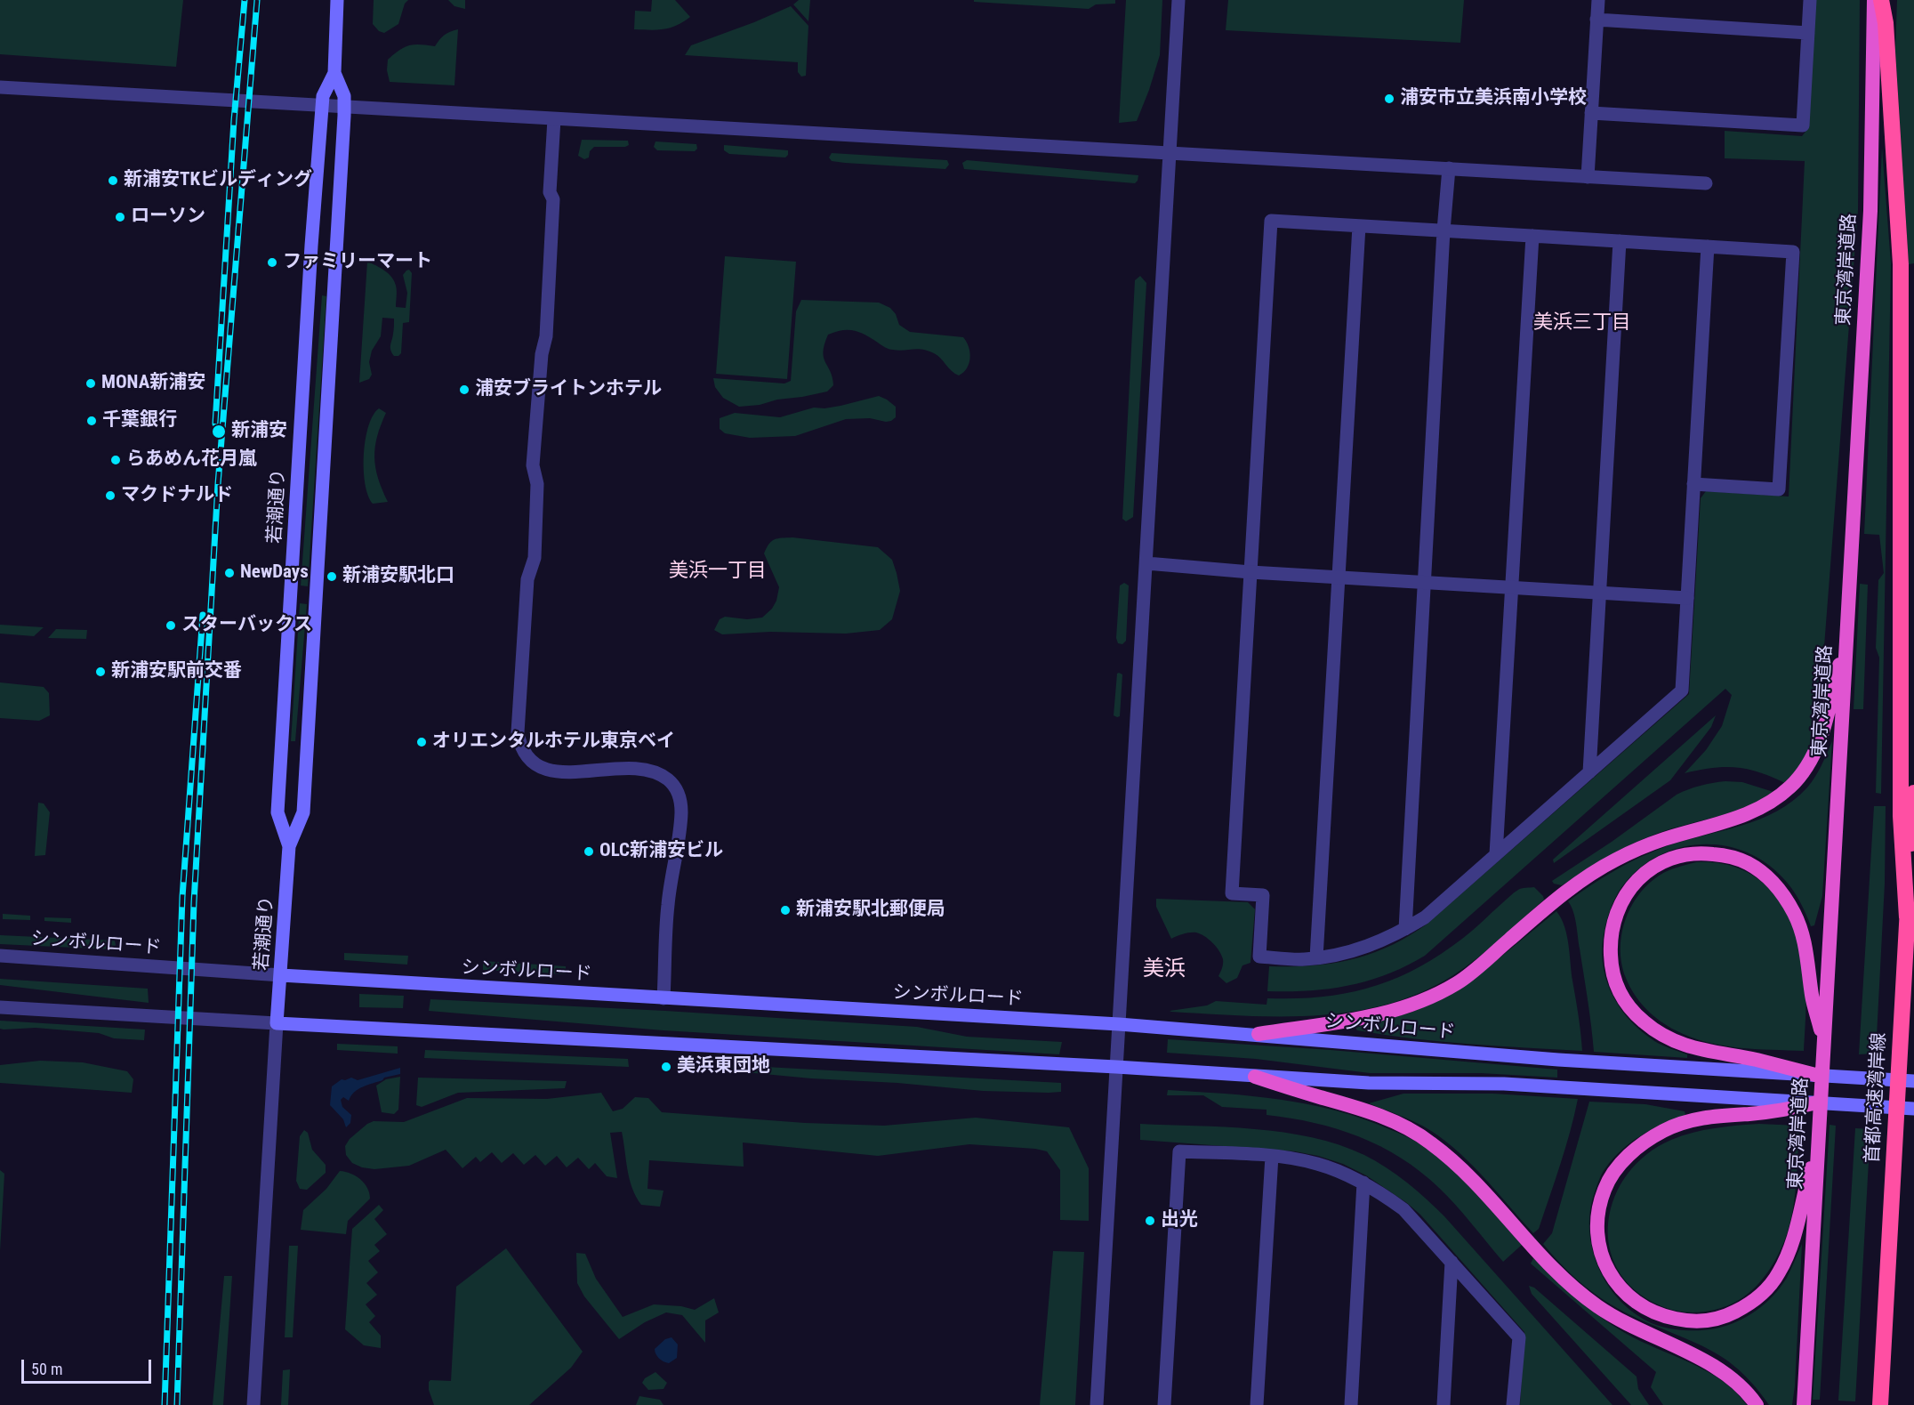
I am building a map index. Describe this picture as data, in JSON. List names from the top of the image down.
{
  "streets": {
    "highway": ["東京湾岸道路", "首都高速湾岸線"],
    "main road": ["若潮通り", "シンボルロード"]
  },
  "crossings": [
    ["若潮通り", "シンボルロード"]
  ],
  "districts": ["美浜三丁目", "美浜一丁目", "美浜"],
  "places": [
    "浦安市立美浜南小学校",
    "新浦安TKビルディング",
    "ローソン",
    "ファミリーマート",
    "MONA新浦安",
    "浦安ブライトンホテル",
    "千葉銀行",
    "新浦安",
    "らあめん花月嵐",
    "マクドナルド",
    "NewDays",
    "新浦安駅北口",
    "スターバックス",
    "新浦安駅前交番",
    "オリエンタルホテル東京ベイ",
    "OLC新浦安ビル",
    "新浦安駅北郵便局",
    "美浜東団地",
    "出光"
  ],
  "scale_bar": "50 m"
}
